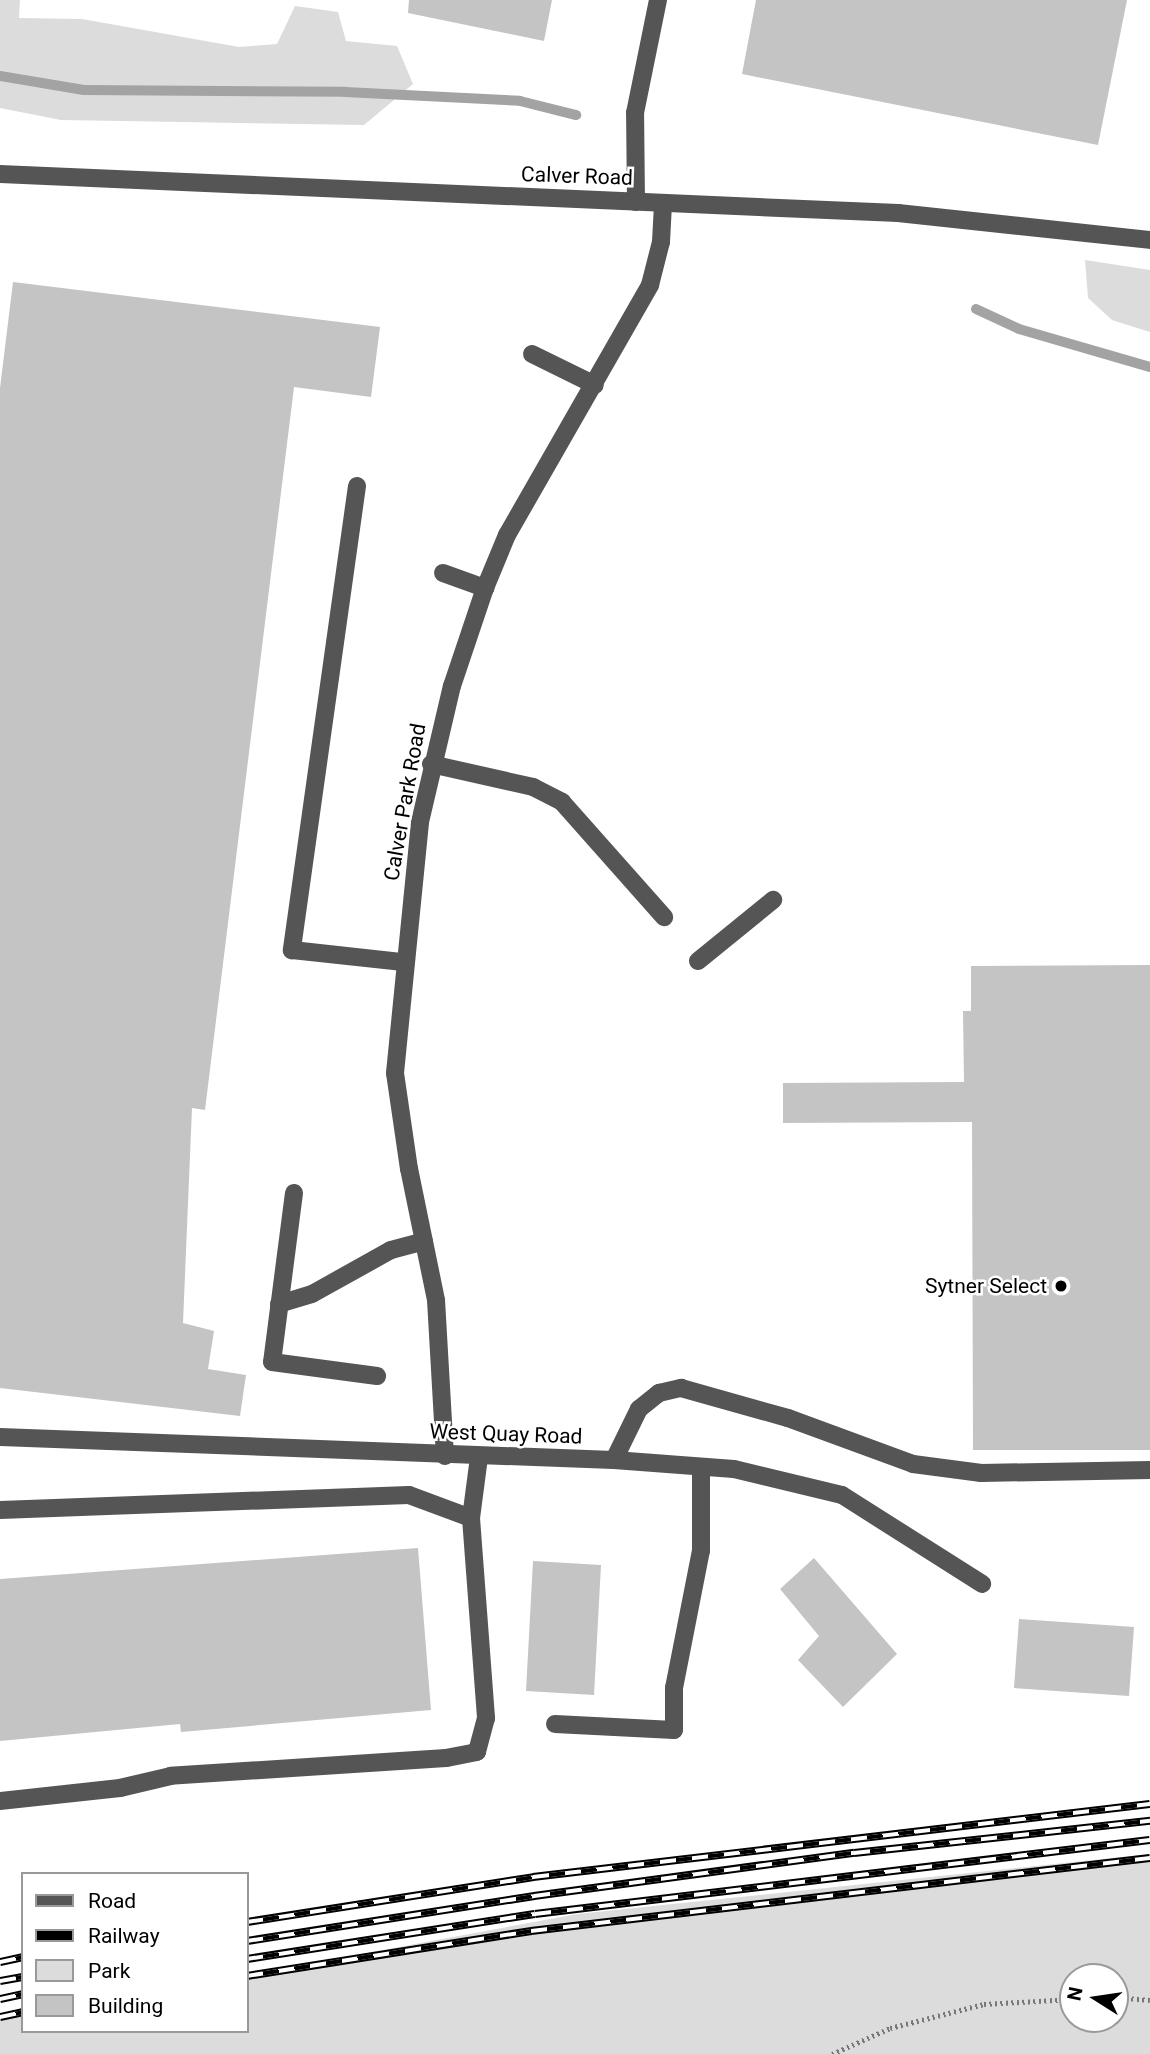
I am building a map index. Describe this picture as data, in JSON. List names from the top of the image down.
{
  "streets": {
    "street": ["Calver Road", "Calver Park Road", "West Quay Road"]
  },
  "crossings": [
    ["Calver Road", "Calver Park Road"],
    ["Calver Park Road", "West Quay Road"]
  ],
  "places": ["Sytner Select"],
  "legend": [
    "Road",
    "Railway",
    "Park",
    "Building"
  ],
  "north": "left"
}
